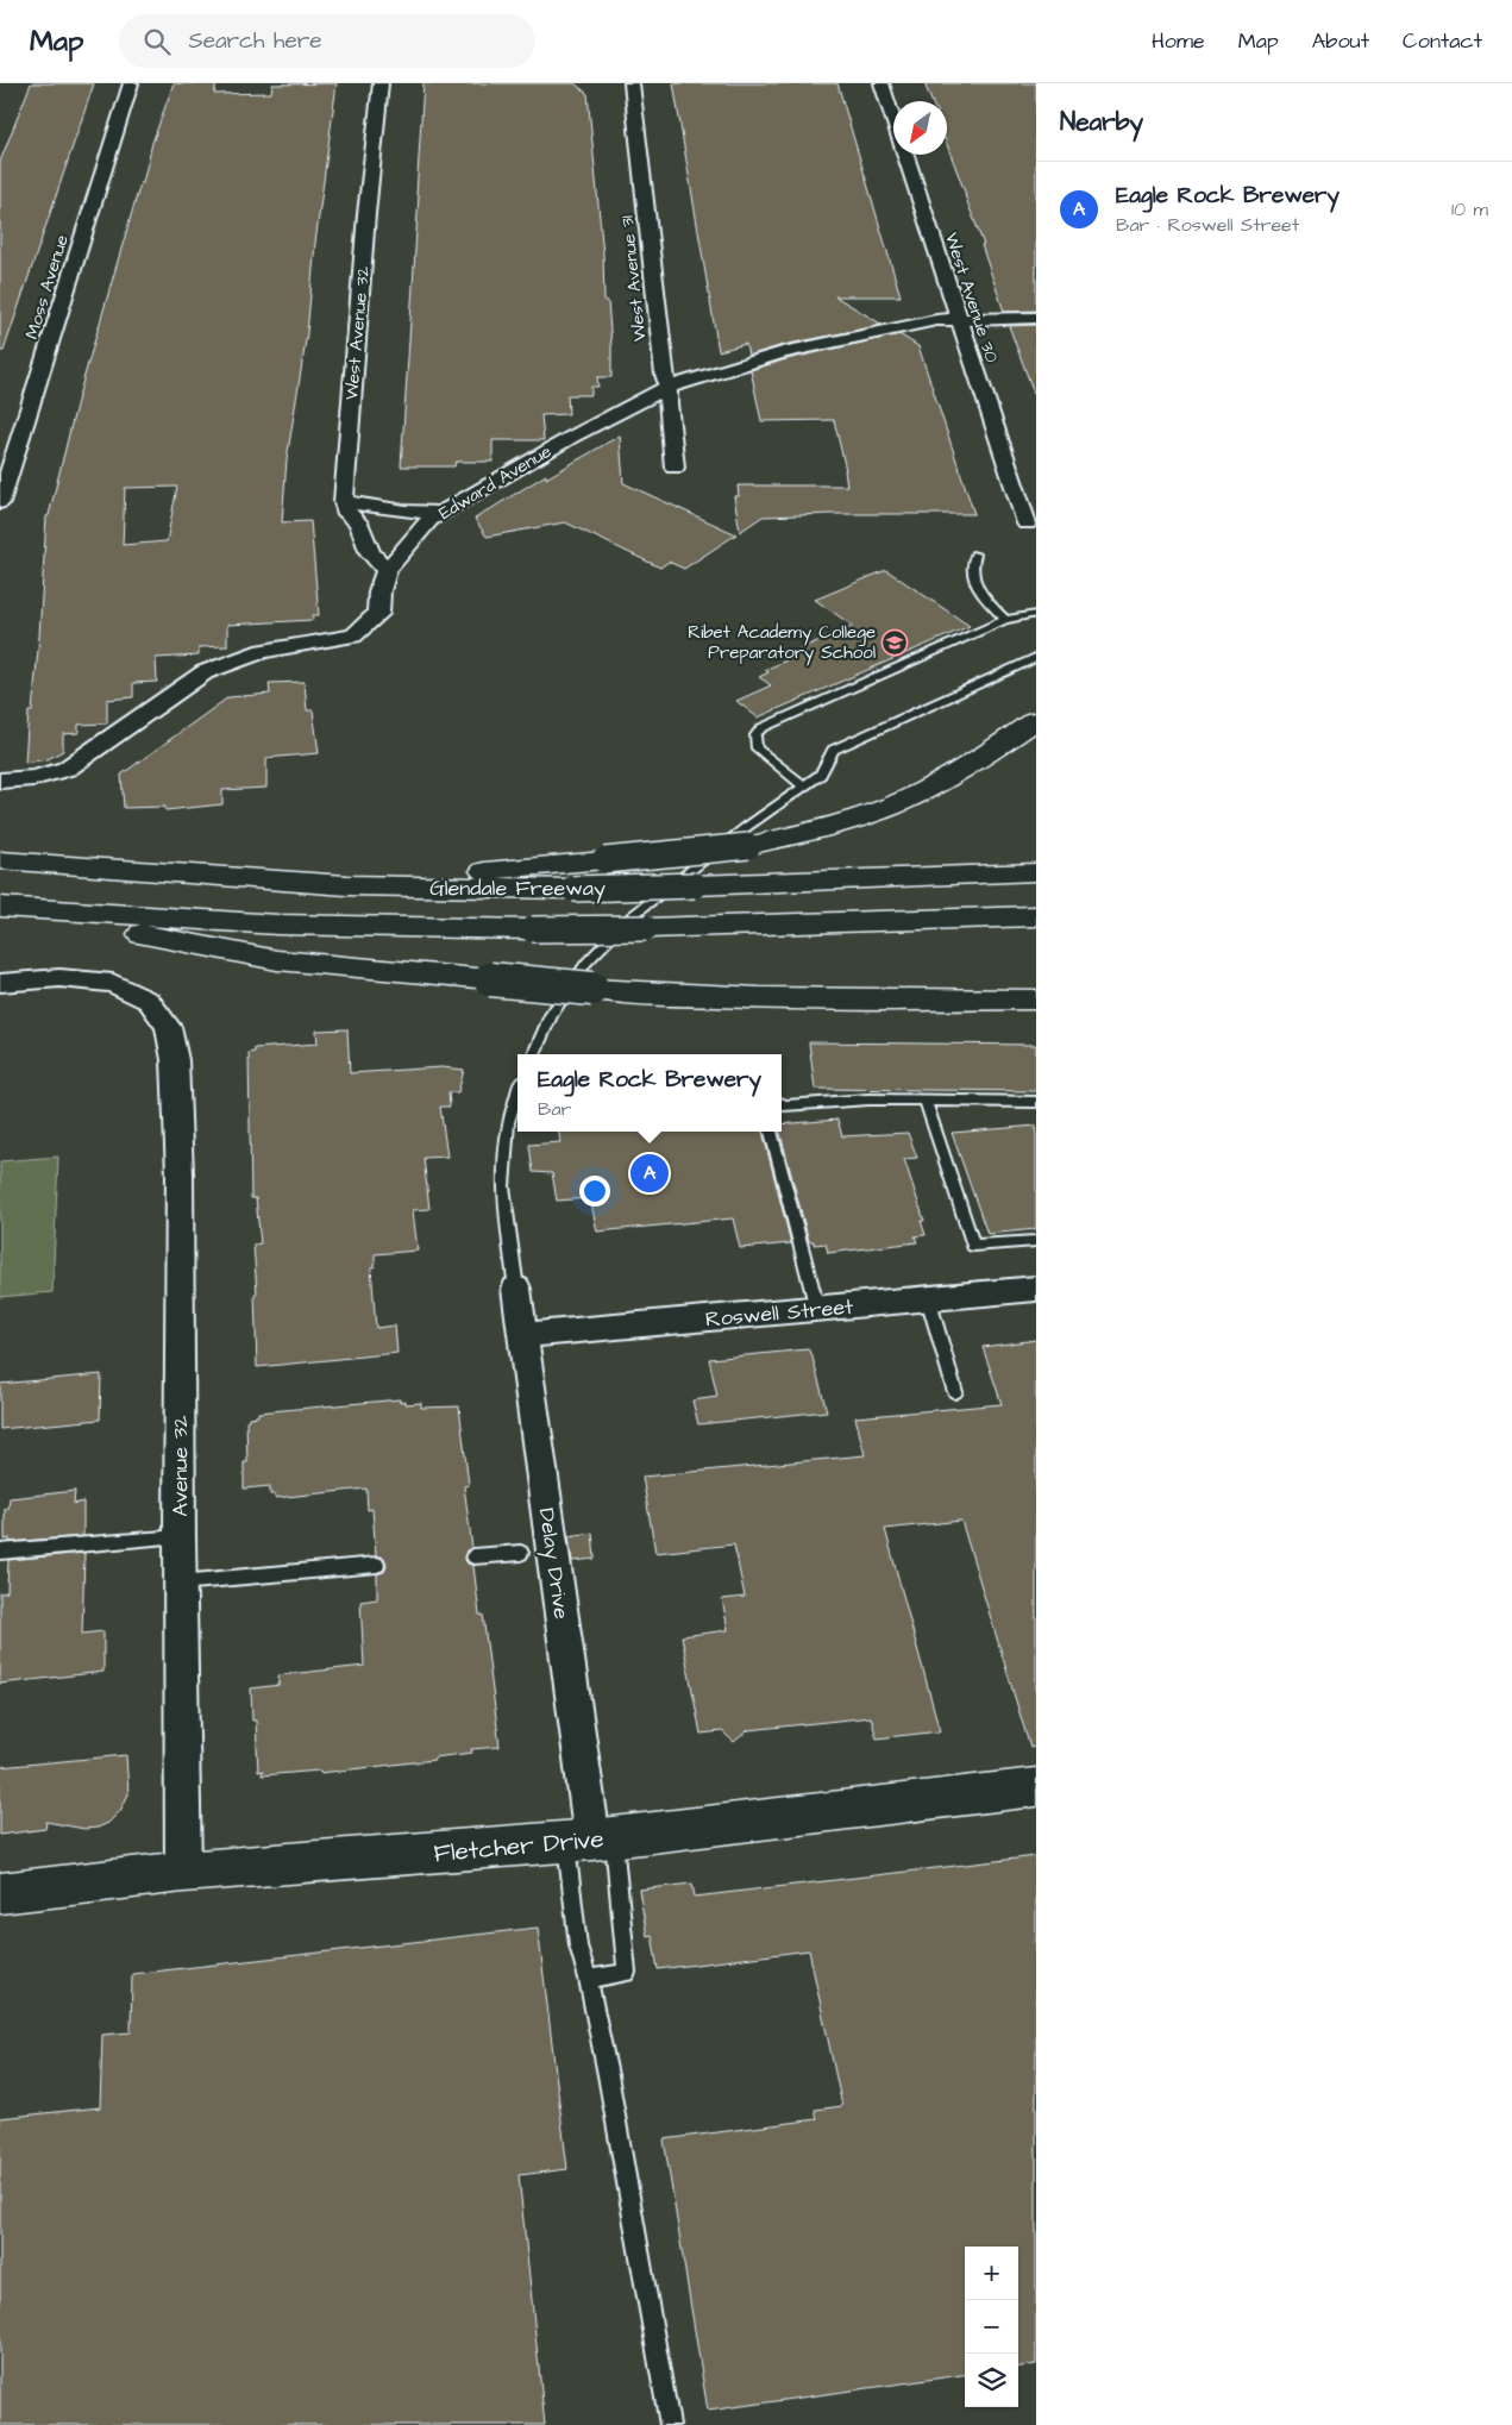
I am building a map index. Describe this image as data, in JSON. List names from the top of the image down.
{
  "streets": {
    "main road": ["Glendale Freeway", "Fletcher Drive"],
    "street": [
      "West Avenue 31",
      "Moss Avenue",
      "West Avenue 30",
      "West Avenue 32",
      "Edward Avenue",
      "Roswell Street",
      "Avenue 32",
      "Delay Drive"
    ]
  },
  "crossings": [
    ["West Avenue 31", "Edward Avenue"],
    ["West Avenue 30", "Edward Avenue"],
    ["Roswell Street", "Delay Drive"],
    ["Avenue 32", "Fletcher Drive"],
    ["Delay Drive", "Fletcher Drive"]
  ],
  "places": {
    "school or university": ["Ribet Academy College Preparatory School"]
  },
  "north": "bottom left",
  "page": {
    "header": "Map",
    "search": "Search here",
    "nav": [
      "Home",
      "Map",
      "About",
      "Contact"
    ],
    "heading": "Nearby",
    "list": [
      {
        "mark": "A",
        "name": "Eagle Rock Brewery",
        "note": "Bar · Roswell Street",
        "value": "10 m"
      }
    ],
    "popup": ["Eagle Rock Brewery", "Bar"],
    "pins": "A",
    "map_buttons": ["+", "−"]
  }
}
